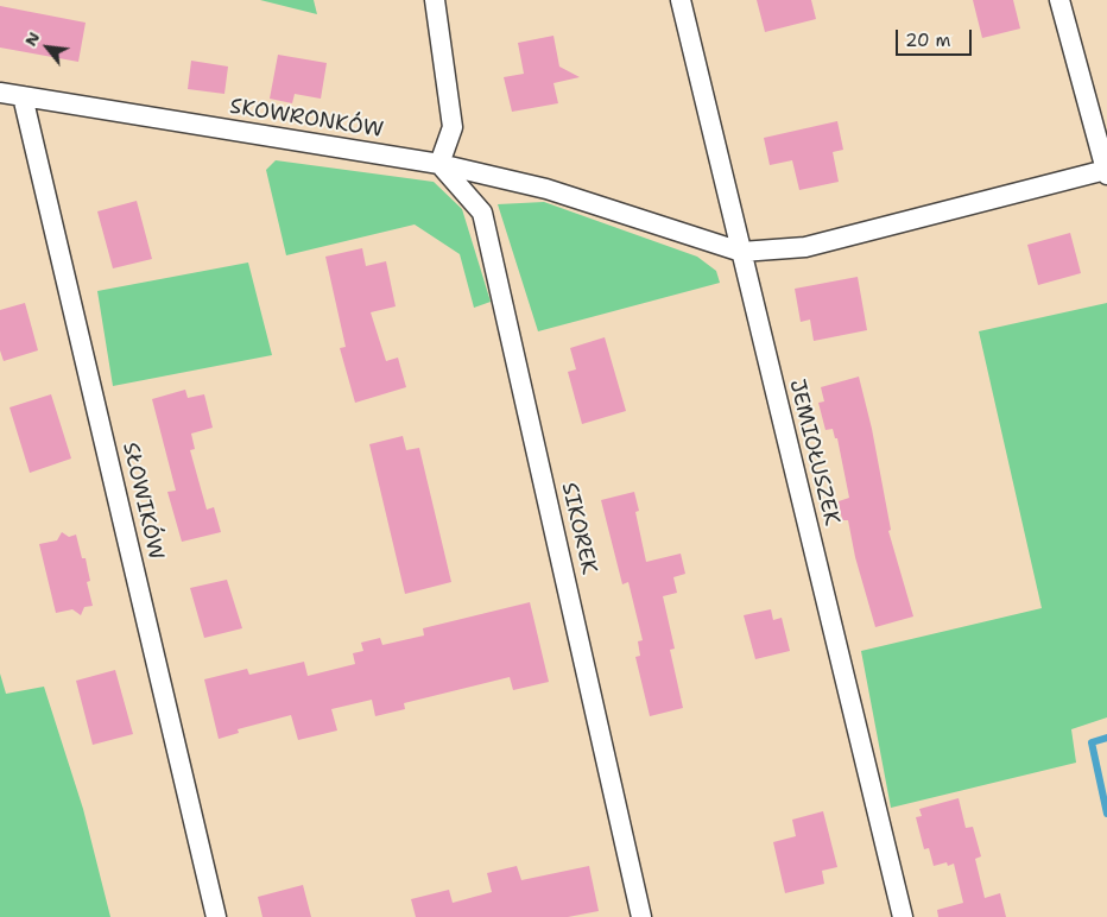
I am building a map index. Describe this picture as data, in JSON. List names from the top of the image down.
{
  "streets": {
    "street": [
      "SKOWRONKÓW",
      "JEMIOŁUSZEK",
      "SŁOWIKÓW",
      "SIKOREK"
    ]
  },
  "crossings": [
    ["SKOWRONKÓW", "JEMIOŁUSZEK"],
    ["SKOWRONKÓW", "SŁOWIKÓW"],
    ["SKOWRONKÓW", "SIKOREK"]
  ],
  "scale_bar": "20 m",
  "north": "top left"
}
